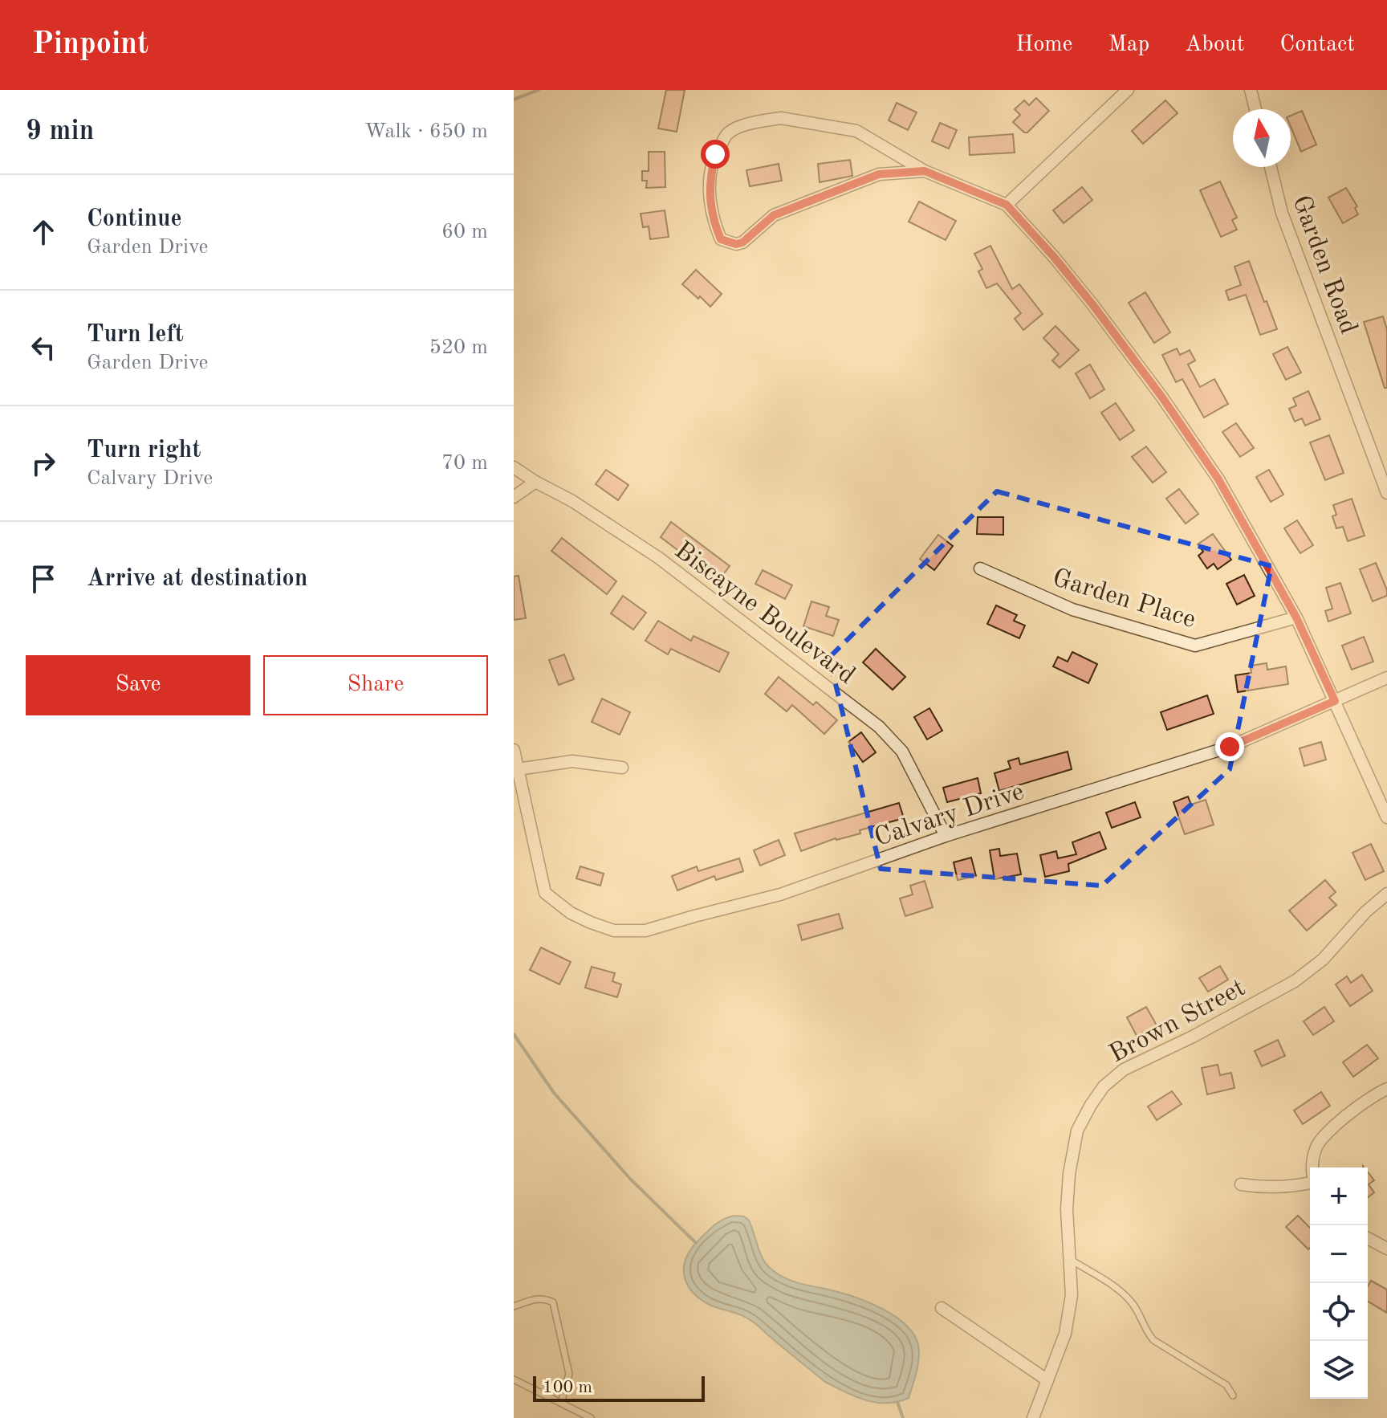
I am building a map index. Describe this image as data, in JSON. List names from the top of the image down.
{
  "streets": {
    "street": [
      "Garden Road",
      "Garden Place",
      "Biscayne Boulevard",
      "Calvary Drive",
      "Brown Street"
    ]
  },
  "crossings": [
    ["Biscayne Boulevard", "Calvary Drive"]
  ],
  "scale_bar": "100 m",
  "north": "top",
  "page": {
    "header": "Pinpoint",
    "nav": [
      "Home",
      "Map",
      "About",
      "Contact"
    ],
    "heading": ["9 min", "Walk · 650 m"],
    "list": [
      ["Continue", "Garden Drive", "60 m"],
      ["Turn left", "Garden Drive", "520 m"],
      ["Turn right", "Calvary Drive", "70 m"],
      "Arrive at destination"
    ],
    "buttons": ["Save", "Share"],
    "map_buttons": ["+", "−"],
    "scale": "100 m"
  }
}
